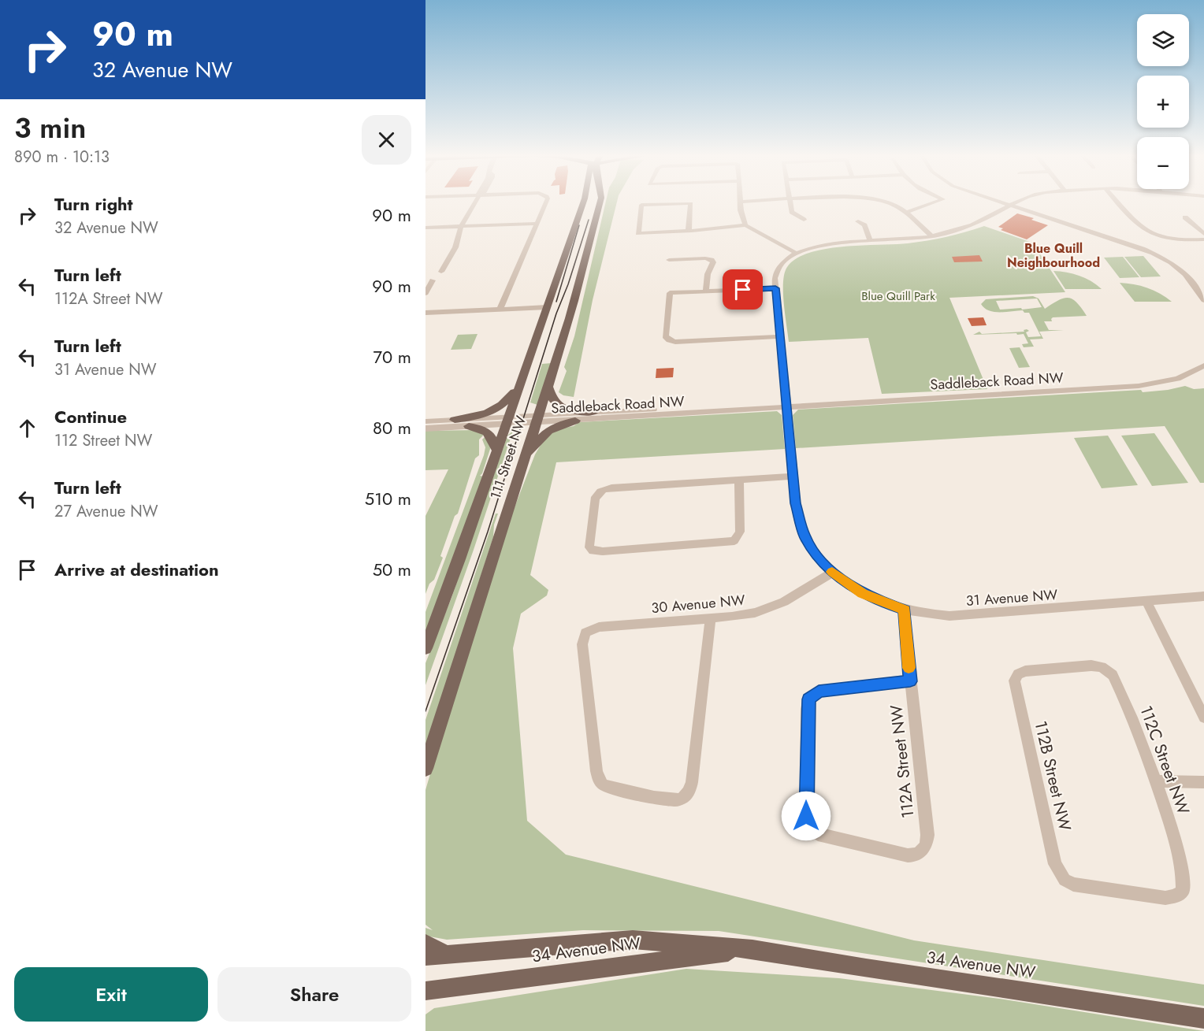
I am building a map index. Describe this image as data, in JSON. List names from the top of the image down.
{
  "streets": {
    "main road": ["111 Street NW", "34 Avenue NW"],
    "street": [
      "Saddleback Road NW",
      "31 Avenue NW",
      "30 Avenue NW",
      "112C Street NW",
      "112A Street NW",
      "112B Street NW"
    ]
  },
  "crossings": [
    ["Saddleback Road NW", "111 Street NW"],
    ["Saddleback Road NW", "31 Avenue NW"],
    ["31 Avenue NW", "30 Avenue NW"],
    ["31 Avenue NW", "112A Street NW"],
    ["112C Street NW", "112B Street NW"]
  ],
  "districts": ["Blue Quill Neighbourhood"],
  "parks": ["Blue Quill Park"],
  "page": {
    "turn": ["90 m", "32 Avenue NW"],
    "map_buttons": ["+", "−"],
    "heading": ["3 min", "890 m · 10:13"],
    "list": [
      {
        "name": "Turn right",
        "note": "32 Avenue NW",
        "value": "90 m"
      },
      {
        "name": "Turn left",
        "note": "112A Street NW",
        "value": "90 m"
      },
      {
        "name": "Turn left",
        "note": "31 Avenue NW",
        "value": "70 m"
      },
      {
        "name": "Continue",
        "note": "112 Street NW",
        "value": "80 m"
      },
      {
        "name": "Turn left",
        "note": "27 Avenue NW",
        "value": "510 m"
      },
      {
        "name": "Arrive at destination",
        "value": "50 m"
      }
    ],
    "buttons": ["Exit", "Share"]
  }
}
